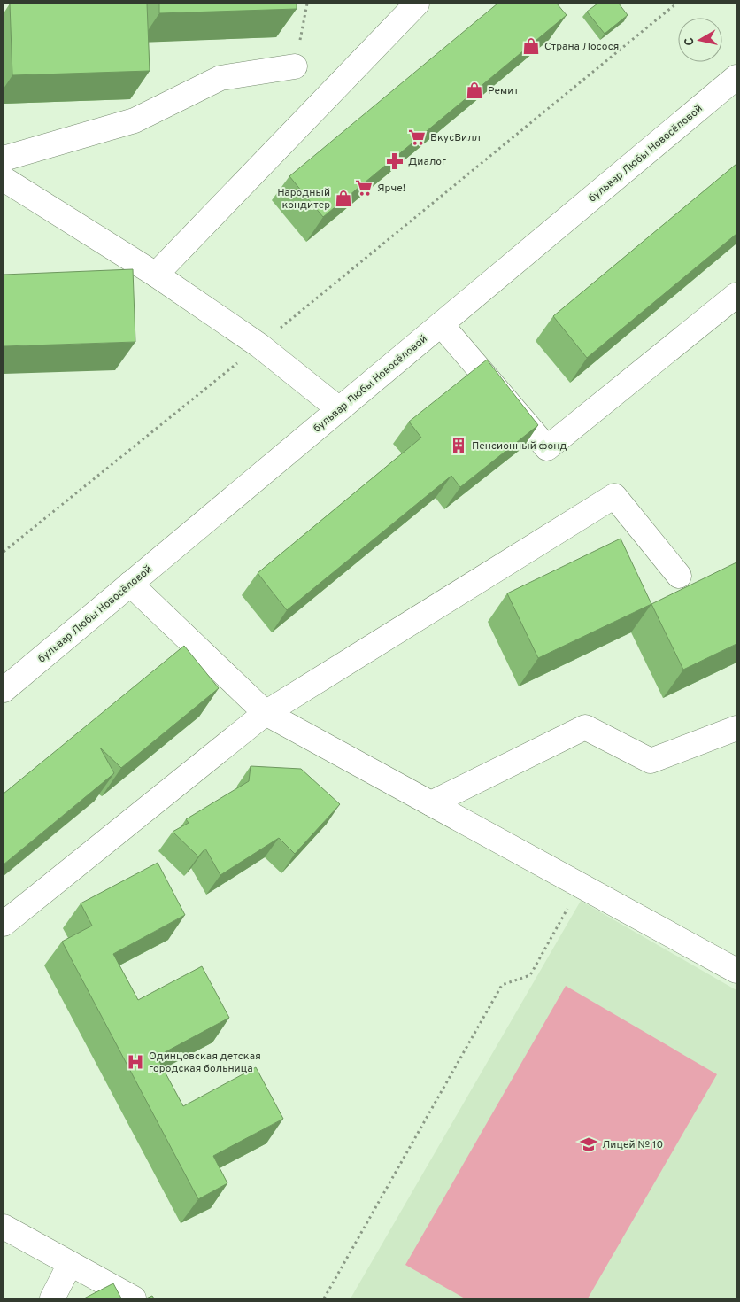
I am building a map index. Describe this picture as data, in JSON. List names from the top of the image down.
{
  "streets": {
    "street": ["бульвар Любы Новосёловой"]
  },
  "places": {
    "shop": ["Страна Лосося", "Ремит", "Народный кондитер"],
    "supermarket": ["ВкусВилл", "Ярче!"],
    "pharmacy": ["Диалог"],
    "building": ["Пенсионный фонд"],
    "hospital": ["Одинцовская детская городская больница"],
    "school or university": ["Лицей № 10"]
  },
  "north": "left"
}
